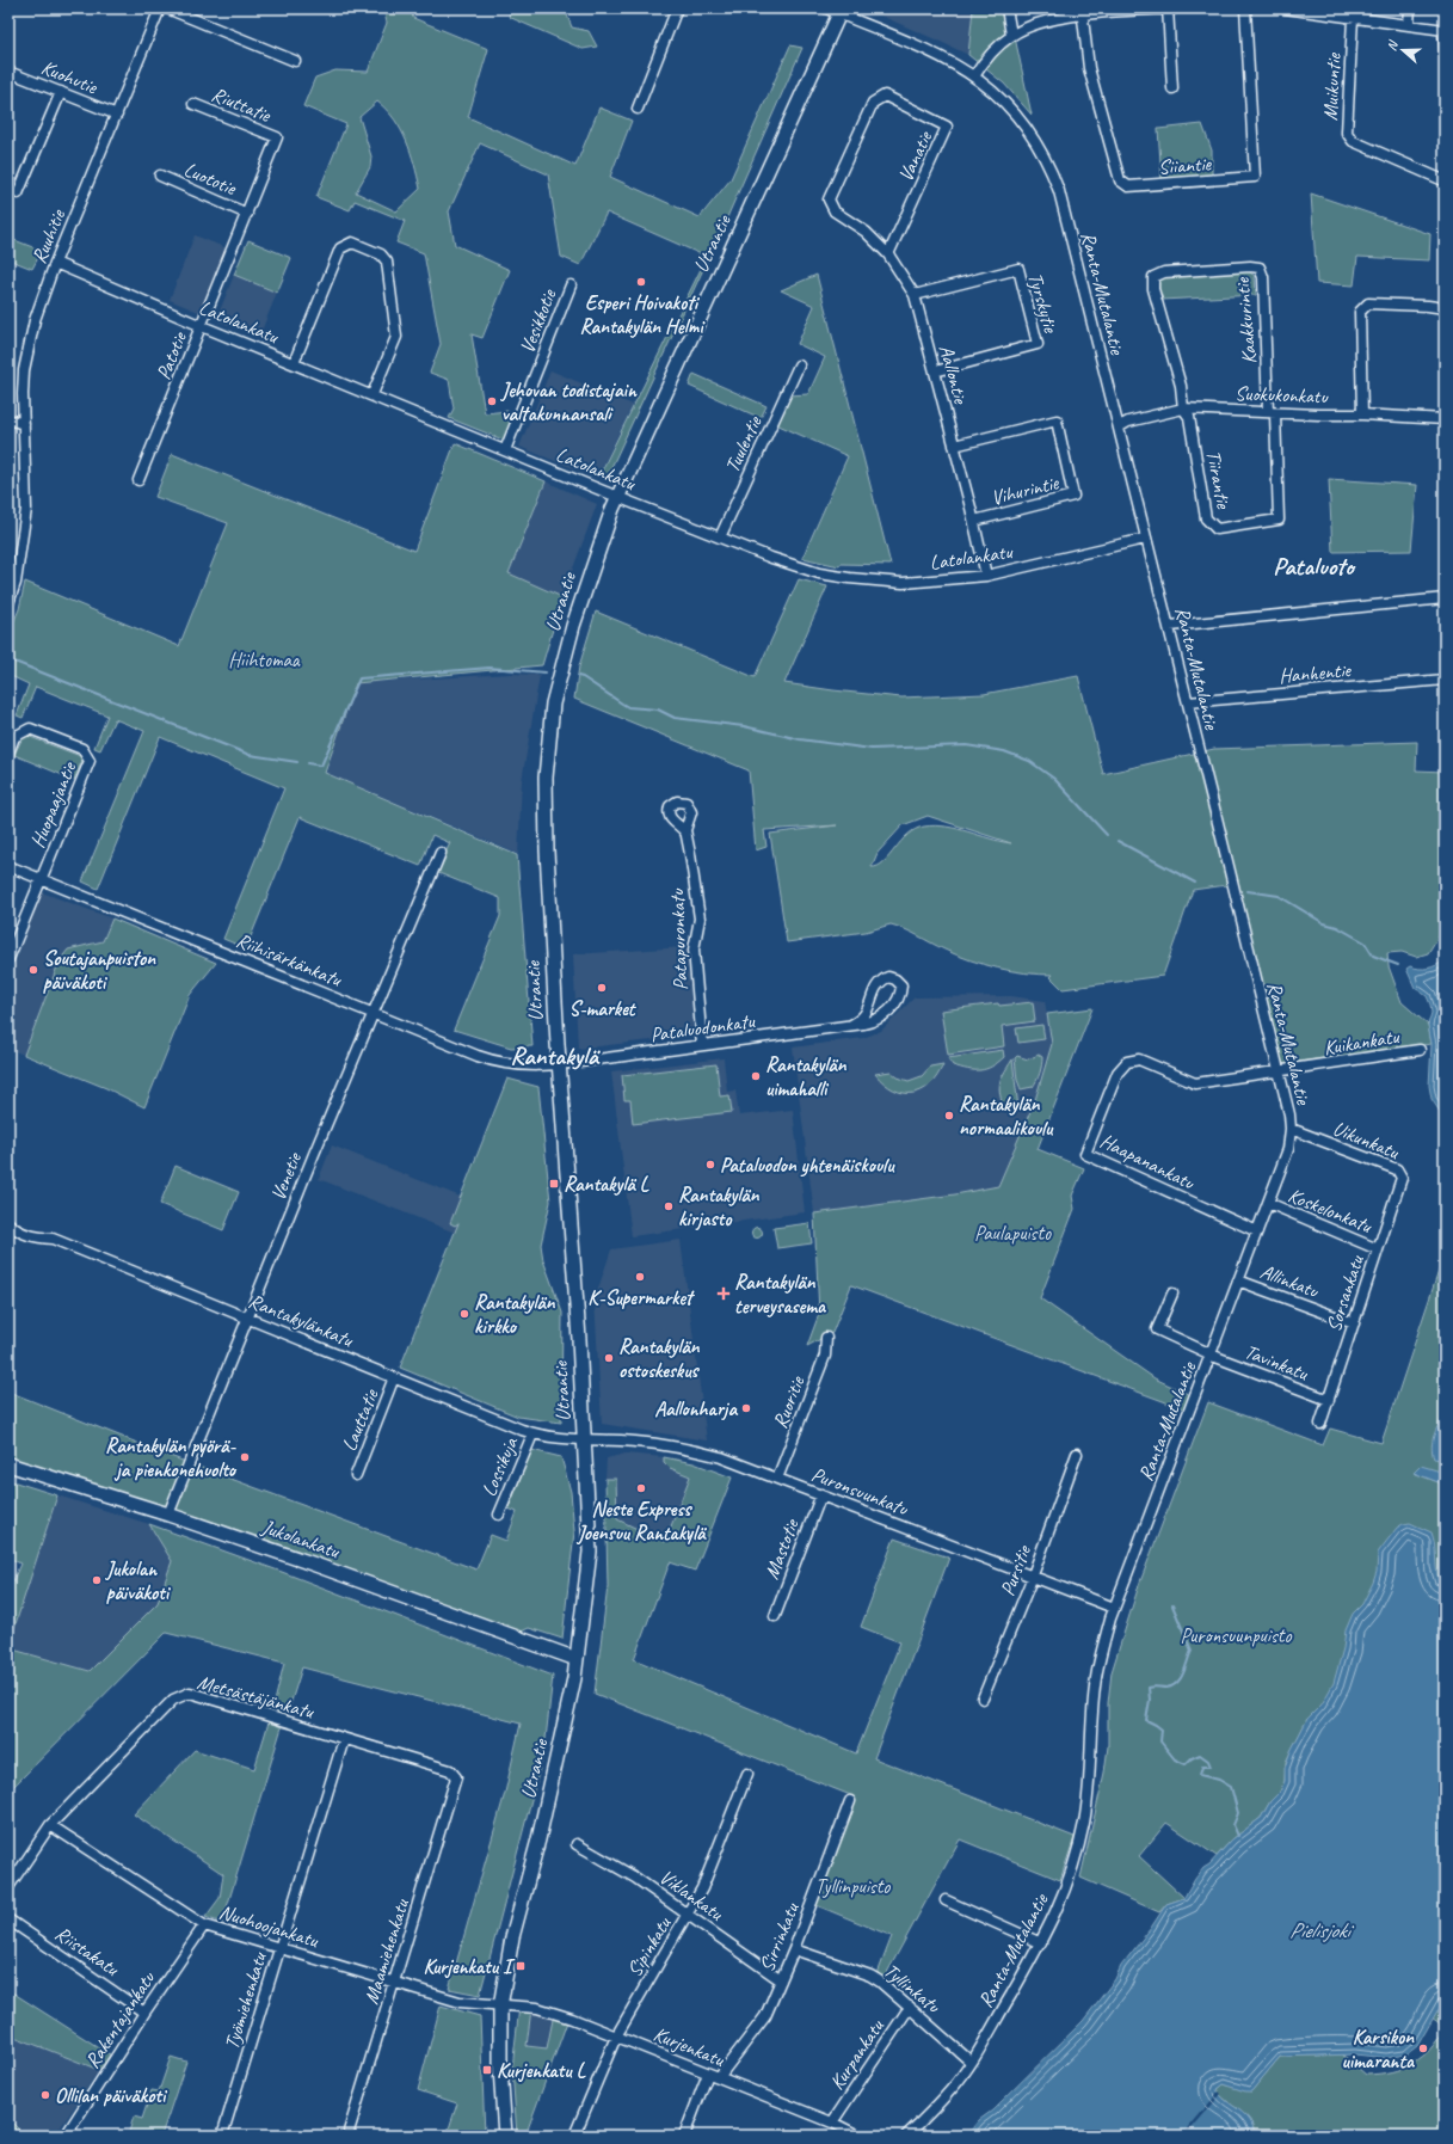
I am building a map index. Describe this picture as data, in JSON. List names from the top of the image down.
{
  "streets": {
    "main road": ["Utrantie", "Jukolankatu"],
    "street": [
      "Kuohutie",
      "Muikuntie",
      "Riuttatie",
      "Vanatie",
      "Siiantie",
      "Luototie",
      "Ruuhitie",
      "Ranta-Mutalantie",
      "Tyrskytie",
      "Latolankatu",
      "Vesikkotie",
      "Kaakkurintie",
      "Patotie",
      "Aallontie",
      "Suokukonkatu",
      "Tuulentie",
      "Tiirantie",
      "Vihurintie",
      "Hanhentie",
      "Huopaajantie",
      "Patapuronkatu",
      "Riihisärkänkatu",
      "Pataluodonkatu",
      "Kuikankatu",
      "Uikunkatu",
      "Haapanankatu",
      "Venetie",
      "Koskelonkatu",
      "Allinkatu",
      "Sorsankatu",
      "Rantakylänkatu",
      "Tavinkatu",
      "Ruoritie",
      "Lauttatie",
      "Lossikuja",
      "Puronsuunkatu",
      "Mastotie",
      "Pursitie",
      "Metsästäjänkatu",
      "Viklankatu",
      "Nuohoojankatu",
      "Sirrinkatu",
      "Sipinkatu",
      "Riistakatu",
      "Maamiehenkatu",
      "Tyllinkatu",
      "Työmiehenkatu",
      "Rakentajankatu",
      "Kurjenkatu",
      "Kurpankatu"
    ]
  },
  "crossings": [
    ["Kuohutie", "Ruuhitie"],
    ["Riuttatie", "Patotie"],
    ["Vanatie", "Aallontie"],
    ["Luototie", "Patotie"],
    ["Ruuhitie", "Latolankatu"],
    ["Utrantie", "Ranta-Mutalantie"],
    ["Utrantie", "Latolankatu"],
    ["Utrantie", "Riihisärkänkatu"],
    ["Utrantie", "Pataluodonkatu"],
    ["Utrantie", "Rantakylänkatu"],
    ["Utrantie", "Puronsuunkatu"],
    ["Utrantie", "Jukolankatu"],
    ["Utrantie", "Nuohoojankatu"],
    ["Utrantie", "Kurjenkatu"],
    ["Ranta-Mutalantie", "Latolankatu"],
    ["Ranta-Mutalantie", "Suokukonkatu"],
    ["Ranta-Mutalantie", "Hanhentie"],
    ["Ranta-Mutalantie", "Kuikankatu"],
    ["Ranta-Mutalantie", "Uikunkatu"],
    ["Ranta-Mutalantie", "Haapanankatu"],
    ["Ranta-Mutalantie", "Koskelonkatu"],
    ["Ranta-Mutalantie", "Allinkatu"],
    ["Ranta-Mutalantie", "Tavinkatu"],
    ["Ranta-Mutalantie", "Puronsuunkatu"],
    ["Ranta-Mutalantie", "Tyllinkatu"],
    ["Tyrskytie", "Aallontie"],
    ["Latolankatu", "Vesikkotie"],
    ["Latolankatu", "Patotie"],
    ["Latolankatu", "Aallontie"],
    ["Latolankatu", "Tuulentie"],
    ["Kaakkurintie", "Suokukonkatu"],
    ["Kaakkurintie", "Tiirantie"],
    ["Aallontie", "Vihurintie"],
    ["Suokukonkatu", "Tiirantie"],
    ["Huopaajantie", "Riihisärkänkatu"],
    ["Patapuronkatu", "Pataluodonkatu"],
    ["Riihisärkänkatu", "Pataluodonkatu"],
    ["Riihisärkänkatu", "Venetie"],
    ["Kuikankatu", "Haapanankatu"],
    ["Uikunkatu", "Sorsankatu"],
    ["Venetie", "Rantakylänkatu"],
    ["Venetie", "Jukolankatu"],
    ["Koskelonkatu", "Sorsankatu"],
    ["Allinkatu", "Sorsankatu"],
    ["Sorsankatu", "Tavinkatu"],
    ["Rantakylänkatu", "Lauttatie"],
    ["Rantakylänkatu", "Lossikuja"],
    ["Rantakylänkatu", "Puronsuunkatu"],
    ["Ruoritie", "Puronsuunkatu"],
    ["Puronsuunkatu", "Mastotie"],
    ["Puronsuunkatu", "Pursitie"],
    ["Metsästäjänkatu", "Nuohoojankatu"],
    ["Metsästäjänkatu", "Maamiehenkatu"],
    ["Metsästäjänkatu", "Työmiehenkatu"],
    ["Viklankatu", "Sirrinkatu"],
    ["Viklankatu", "Sipinkatu"],
    ["Nuohoojankatu", "Maamiehenkatu"],
    ["Nuohoojankatu", "Työmiehenkatu"],
    ["Nuohoojankatu", "Rakentajankatu"],
    ["Nuohoojankatu", "Kurjenkatu"],
    ["Sirrinkatu", "Tyllinkatu"],
    ["Sirrinkatu", "Kurjenkatu"],
    ["Sipinkatu", "Kurjenkatu"],
    ["Riistakatu", "Rakentajankatu"],
    ["Tyllinkatu", "Kurpankatu"],
    ["Kurjenkatu", "Kurpankatu"]
  ],
  "districts": ["Pataluoto", "Rantakylä"],
  "water": ["Pielisjoki"],
  "parks": [
    "Hiihtomaa",
    "Paulapuisto",
    "Puronsuunpuisto",
    "Tyllinpuisto"
  ],
  "places": {
    "other": [
      "Esperi Hoivakoti Rantakylän Helmi",
      "Jehovan todistajain valtakunnansali",
      "Soutajanpuiston päiväkoti",
      "S-market",
      "Rantakylän uimahalli",
      "Rantakylän normaalikoulu",
      "Pataluodon yhtenäiskoulu",
      "Rantakylän kirjasto",
      "K-Supermarket",
      "Rantakylän kirkko",
      "Rantakylän ostoskeskus",
      "Aallonharja",
      "Rantakylän pyörä- ja pienkonehuolto",
      "Neste Express Joensuu Rantakylä",
      "Jukolan päiväkoti",
      "Karsikon uimaranta",
      "Ollilan päiväkoti"
    ],
    "transit": ["Rantakylä L", "Kurjenkatu I", "Kurjenkatu L"],
    "health": ["Rantakylän terveysasema"]
  },
  "north": "left"
}
